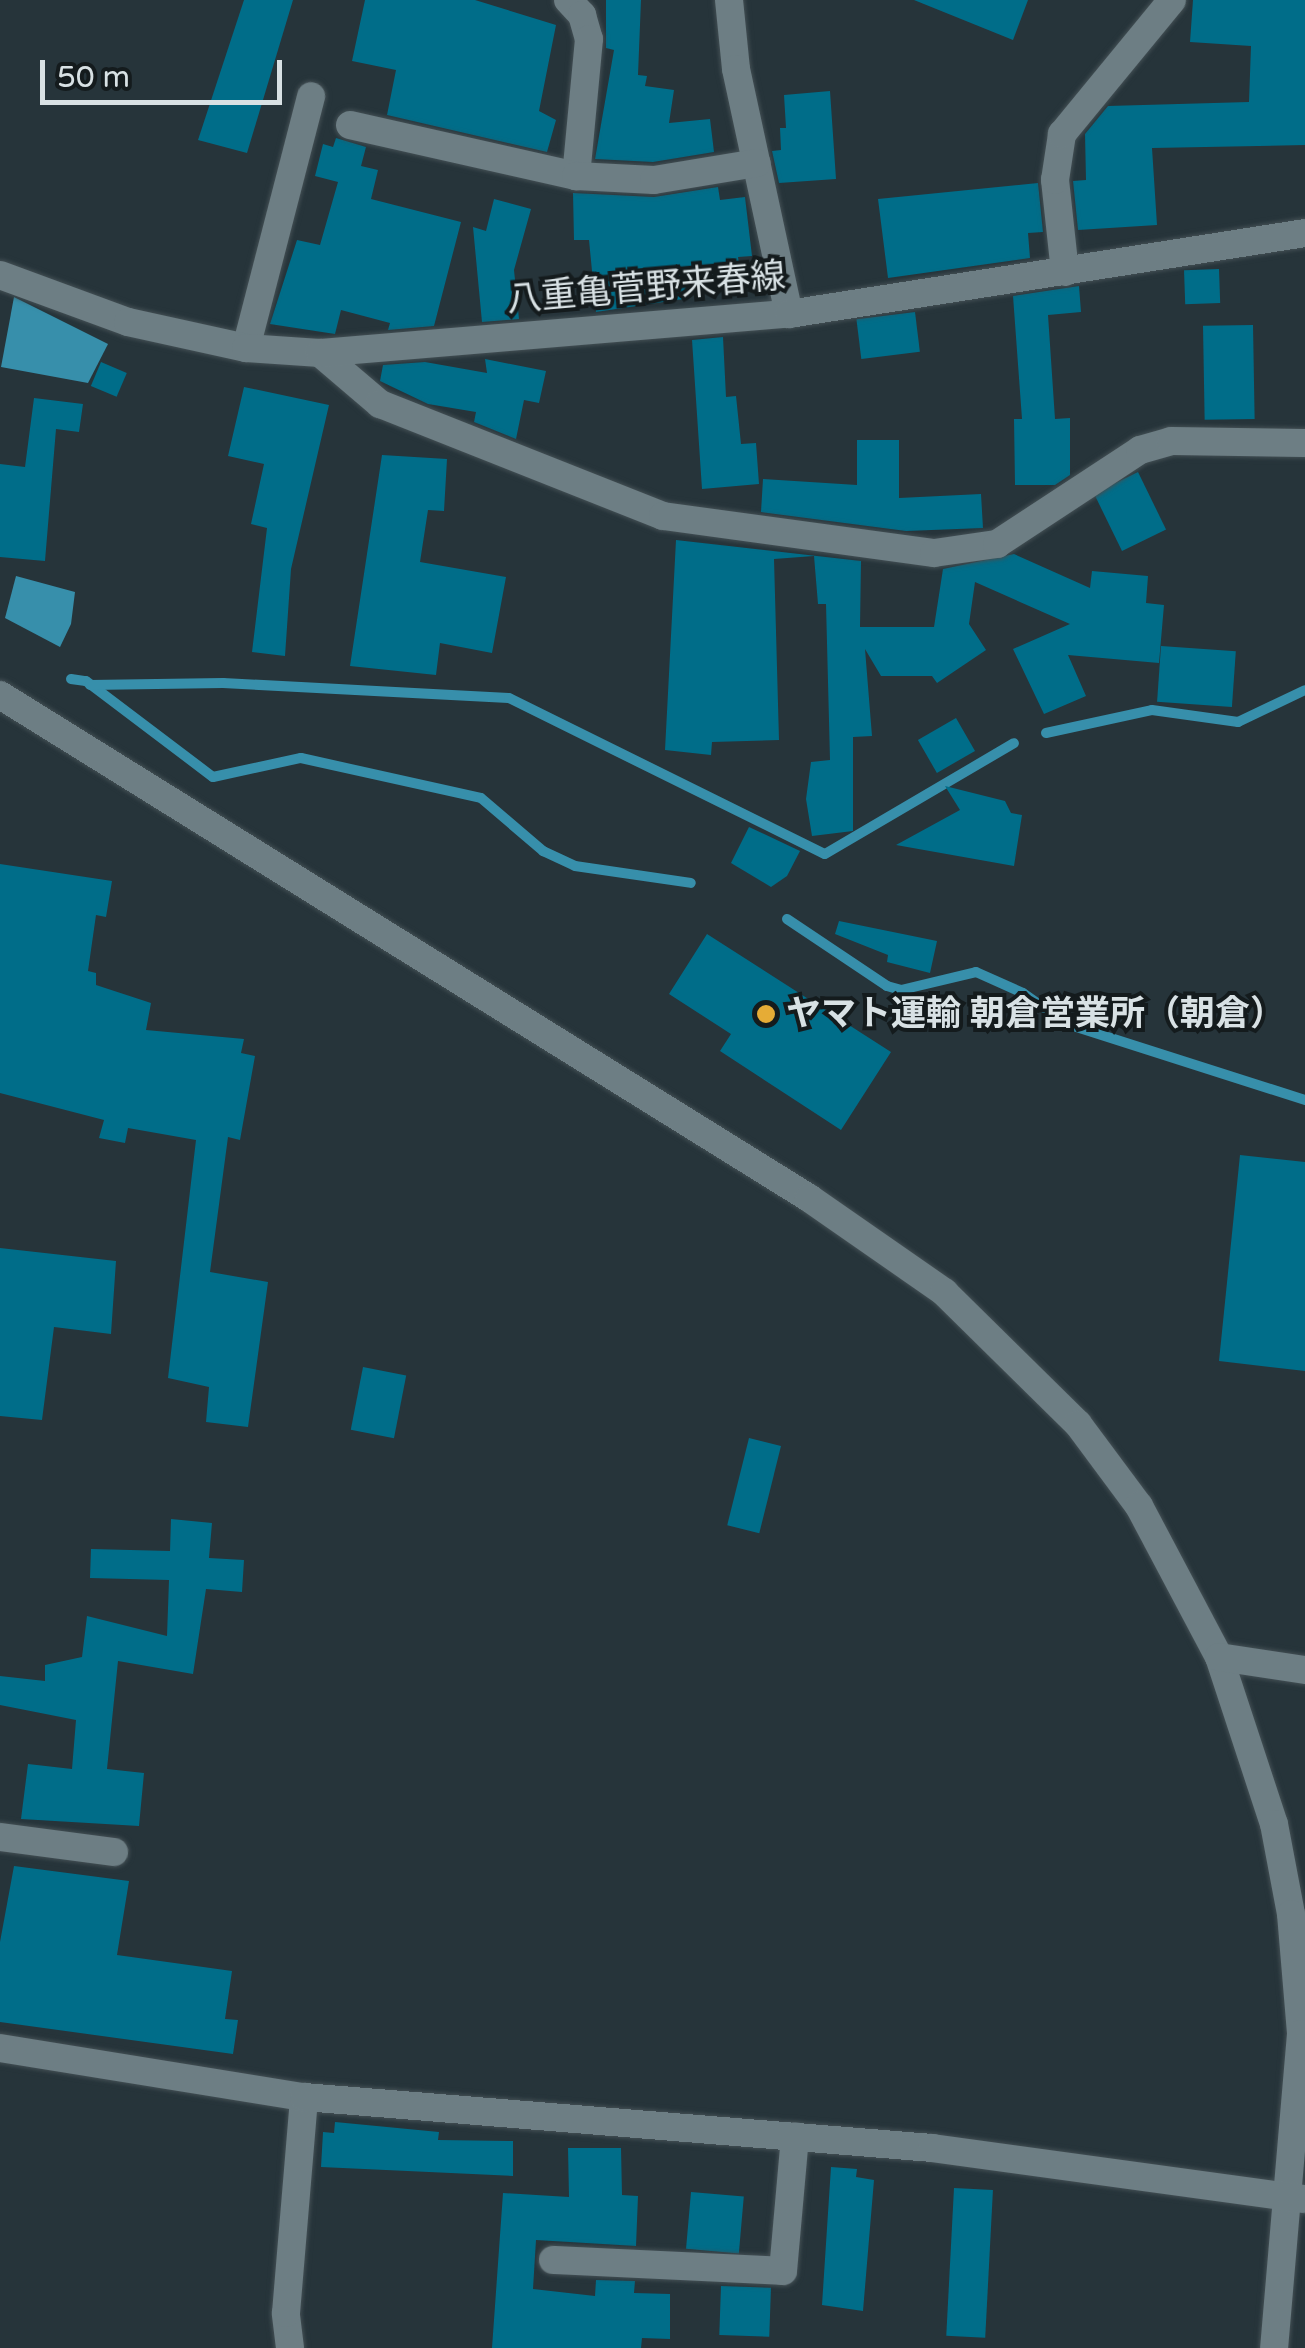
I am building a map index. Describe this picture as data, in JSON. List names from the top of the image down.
{
  "streets": {
    "street": ["八重亀菅野来春線"]
  },
  "places": ["ヤマト運輸 朝倉営業所（朝倉）"],
  "scale_bar": "50 m"
}
